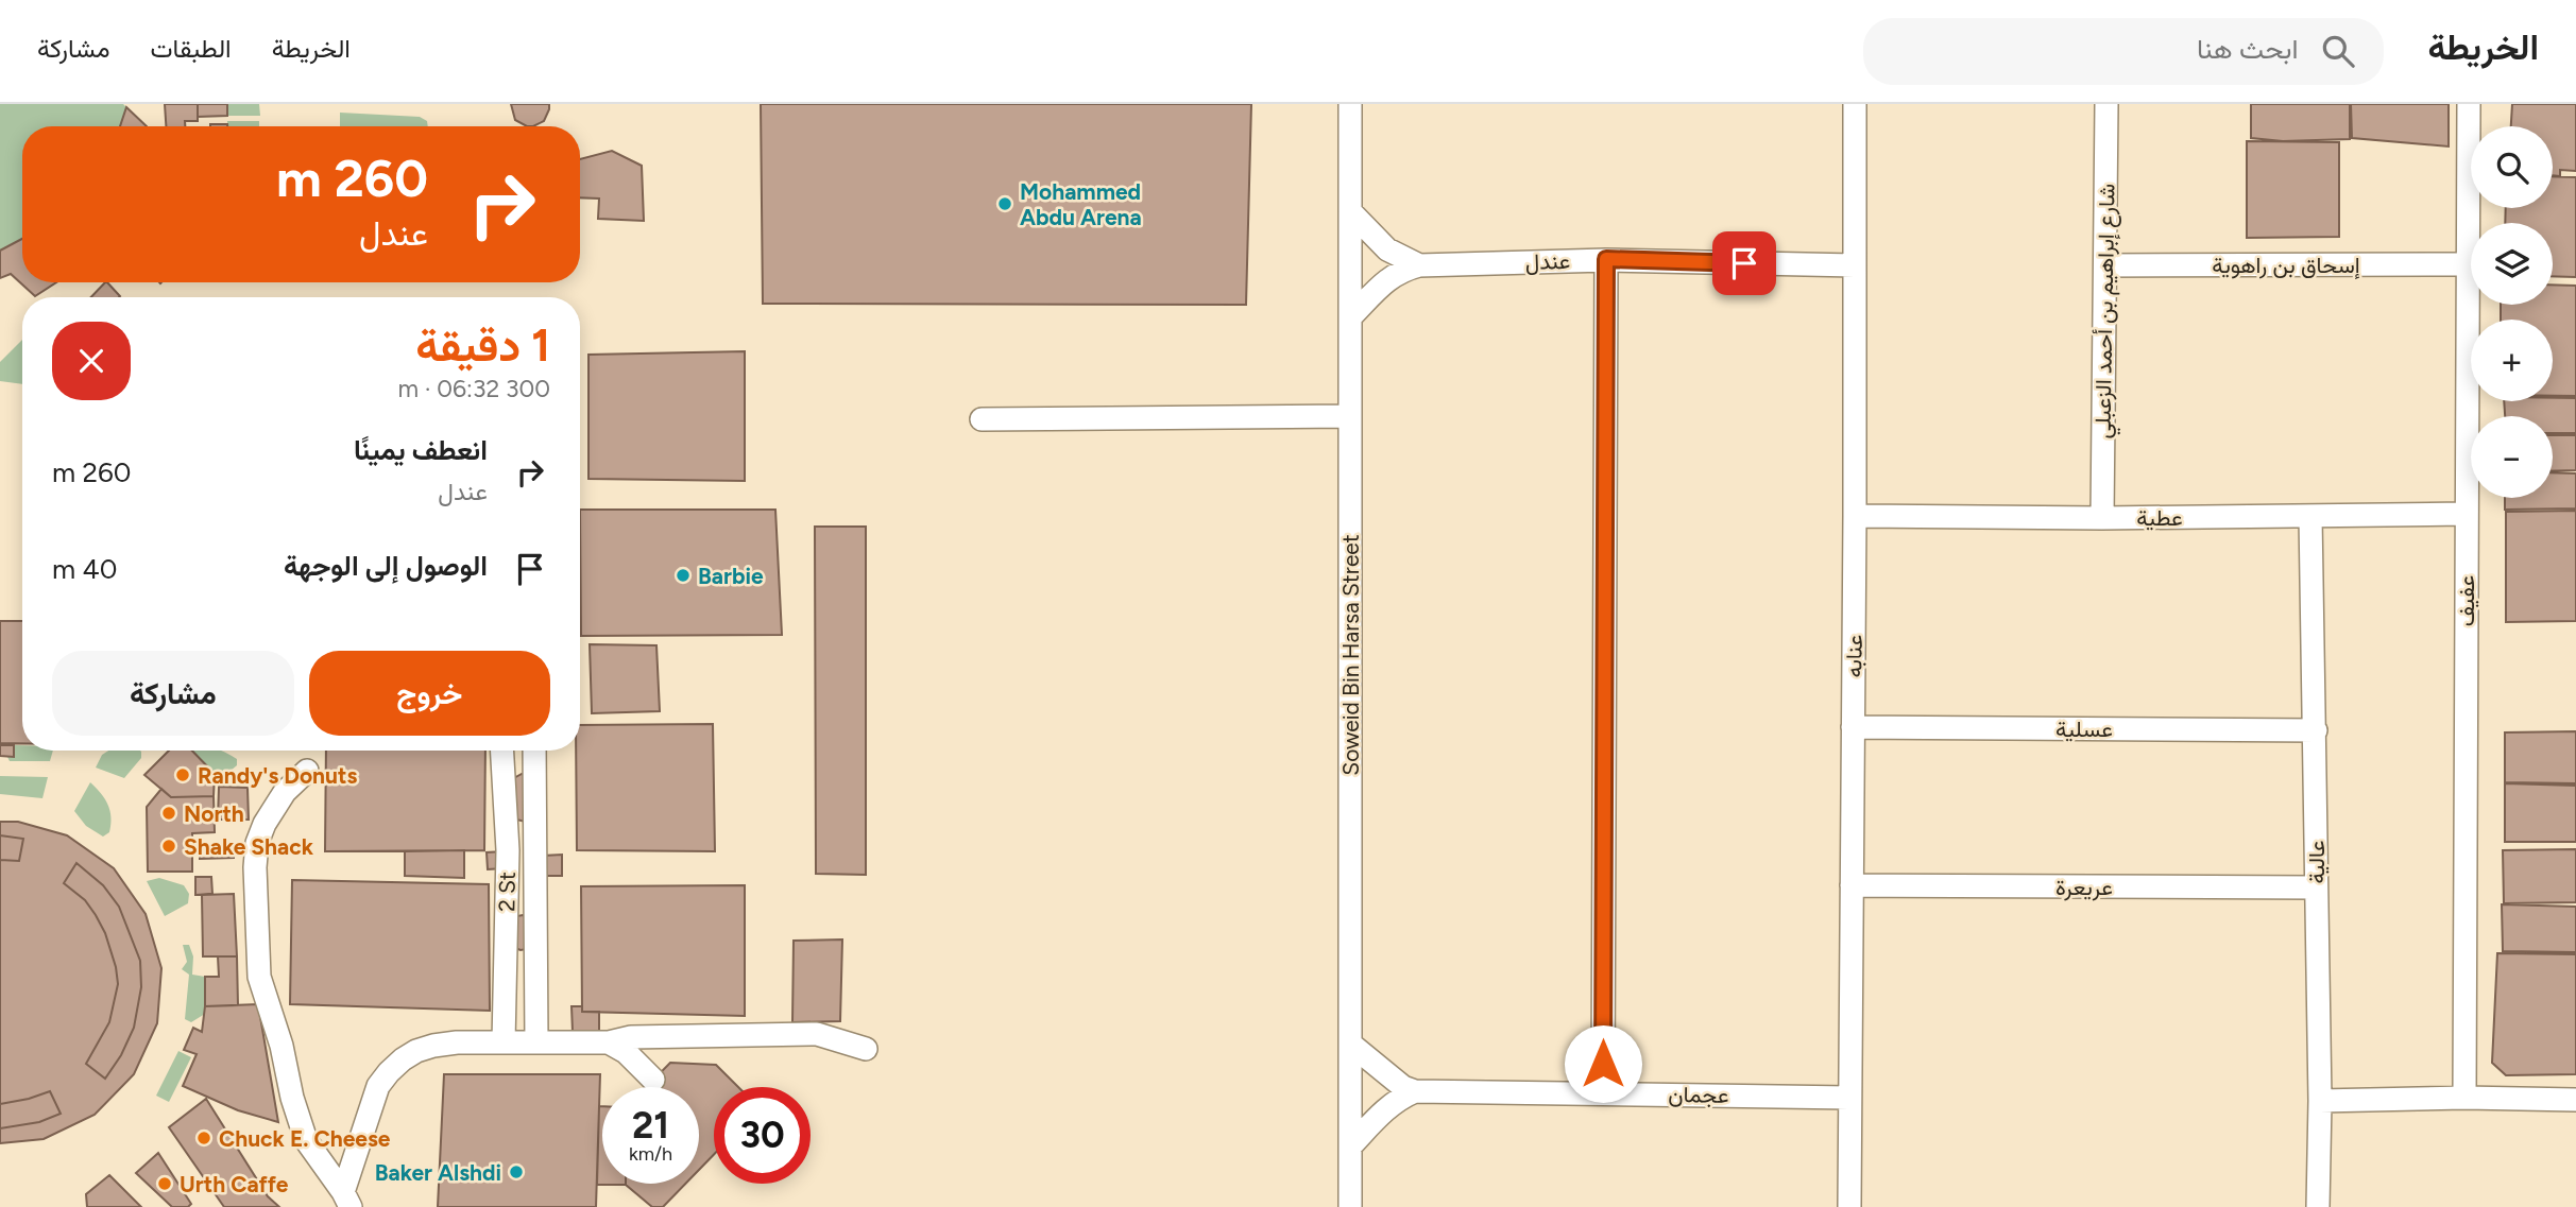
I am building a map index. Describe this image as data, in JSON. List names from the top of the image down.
{
  "streets": {
    "street": [
      "عندل",
      "إسحاق بن راهوية",
      "شارع إبراهيم بن أحمد الزعبلي",
      "عطية",
      "عفيف",
      "Soweid Bin Harsa Street",
      "عنابه",
      "عسلية",
      "عالية",
      "عريعرة",
      "2 St",
      "عجمان"
    ]
  },
  "crossings": [
    ["عندل", "Soweid Bin Harsa Street"],
    ["عندل", "عنابه"],
    ["إسحاق بن راهوية", "شارع إبراهيم بن أحمد الزعبلي"],
    ["إسحاق بن راهوية", "عفيف"],
    ["شارع إبراهيم بن أحمد الزعبلي", "عطية"],
    ["عطية", "عفيف"],
    ["عطية", "عنابه"],
    ["عطية", "عالية"],
    ["عنابه", "عسلية"],
    ["عنابه", "عريعرة"],
    ["عنابه", "عجمان"],
    ["عسلية", "عالية"],
    ["عالية", "عريعرة"]
  ],
  "places": [
    "Mohammed Abdu Arena",
    "Barbie",
    "Randy's Donuts",
    "North",
    "Shake Shack",
    "Chuck E. Cheese",
    "Baker Alshdi",
    "Urth Caffe"
  ],
  "page": {
    "header": "الخريطة",
    "search": "ابحث هنا",
    "nav": ["الخريطة", "الطبقات", "مشاركة"],
    "map_buttons": ["+", "−"],
    "turn": ["260 m", "عندل"],
    "heading": ["1 دقيقة", "300 m · 06:32"],
    "list": [
      {
        "name": "انعطف يمينًا",
        "note": "عندل",
        "value": "260 m"
      },
      {
        "name": "الوصول إلى الوجهة",
        "value": "40 m"
      }
    ],
    "buttons": ["خروج", "مشاركة"],
    "speed": "21 km/h",
    "limit": "30"
  }
}
